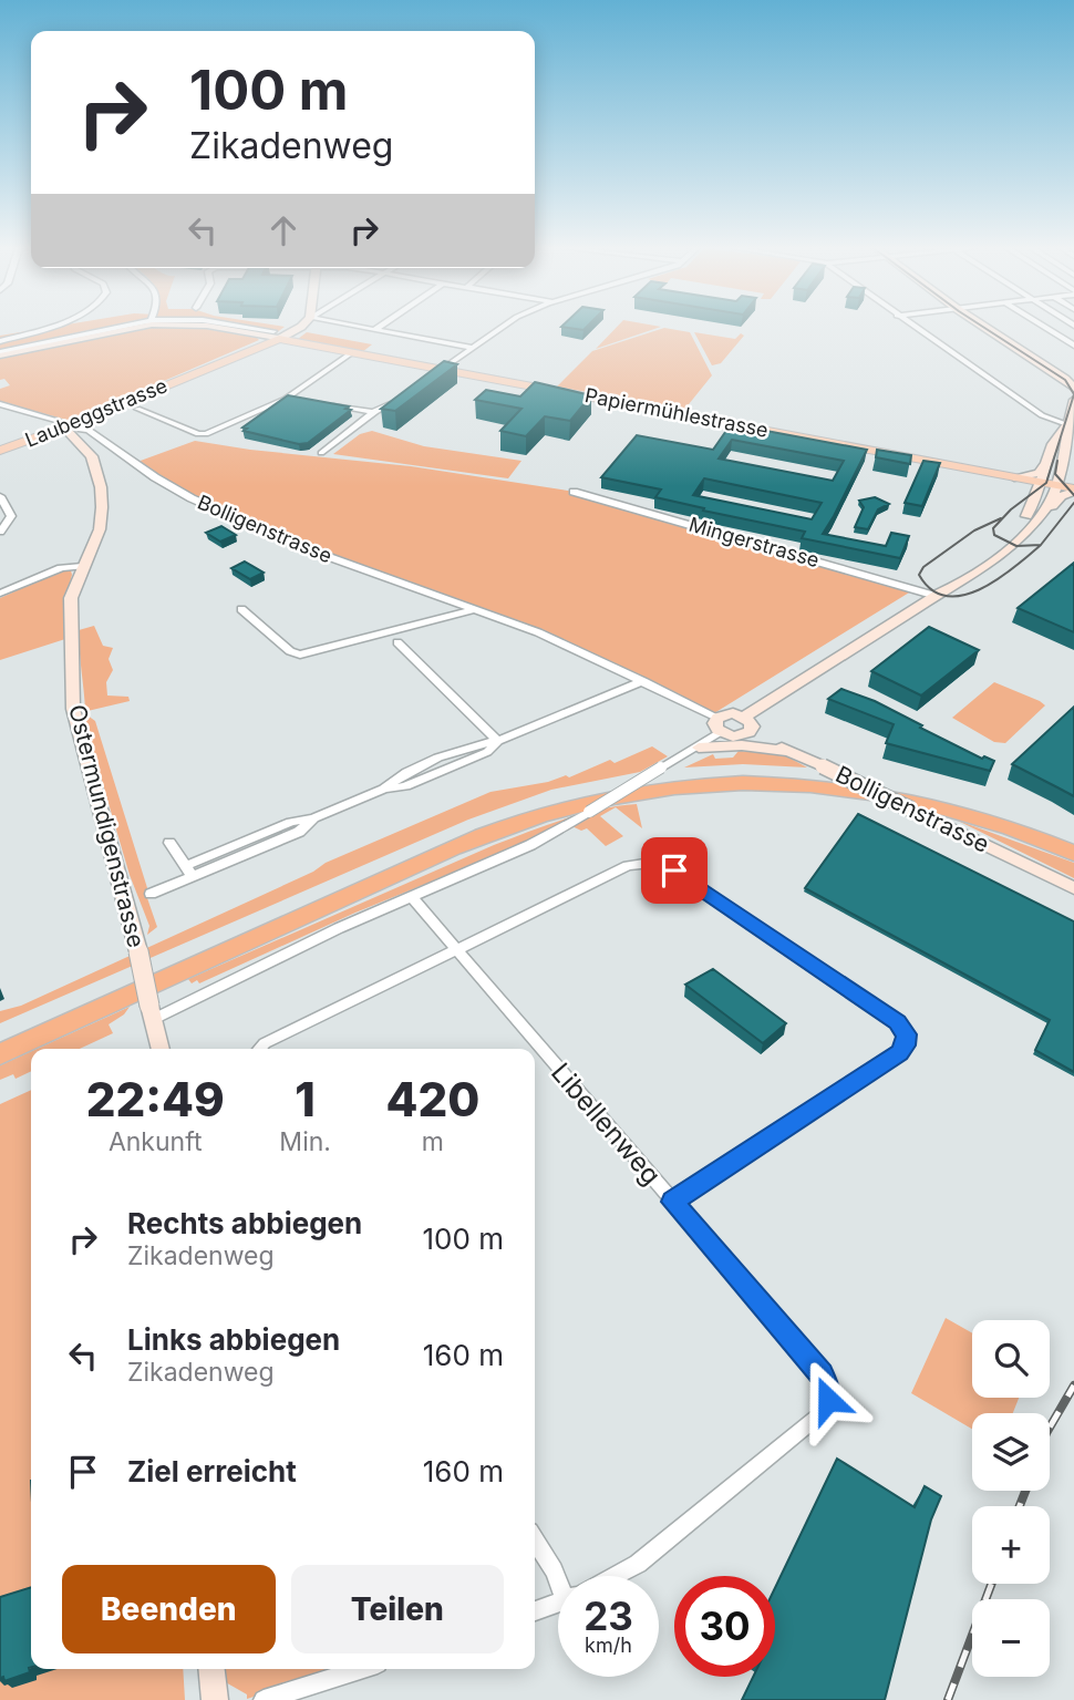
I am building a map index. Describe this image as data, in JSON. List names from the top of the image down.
{
  "streets": {
    "main road": [
      "Laubeggstrasse",
      "Papiermühlestrasse",
      "Bolligenstrasse",
      "Ostermundigenstrasse"
    ],
    "street": ["Mingerstrasse", "Libellenweg"]
  },
  "crossings": [
    ["Laubeggstrasse", "Papiermühlestrasse"],
    ["Laubeggstrasse", "Bolligenstrasse"],
    ["Laubeggstrasse", "Ostermundigenstrasse"],
    ["Bolligenstrasse", "Ostermundigenstrasse"]
  ],
  "page": {
    "turn": ["100 m", "Zikadenweg"],
    "eta": [
      "22:49",
      "Ankunft",
      "1",
      "Min.",
      "420",
      "m"
    ],
    "list": [
      {
        "name": "Rechts abbiegen",
        "note": "Zikadenweg",
        "value": "100 m"
      },
      {
        "name": "Links abbiegen",
        "note": "Zikadenweg",
        "value": "160 m"
      },
      {
        "name": "Ziel erreicht",
        "value": "160 m"
      }
    ],
    "map_buttons": ["+", "−"],
    "buttons": ["Beenden", "Teilen"],
    "speed": "23 km/h",
    "limit": "30"
  }
}
